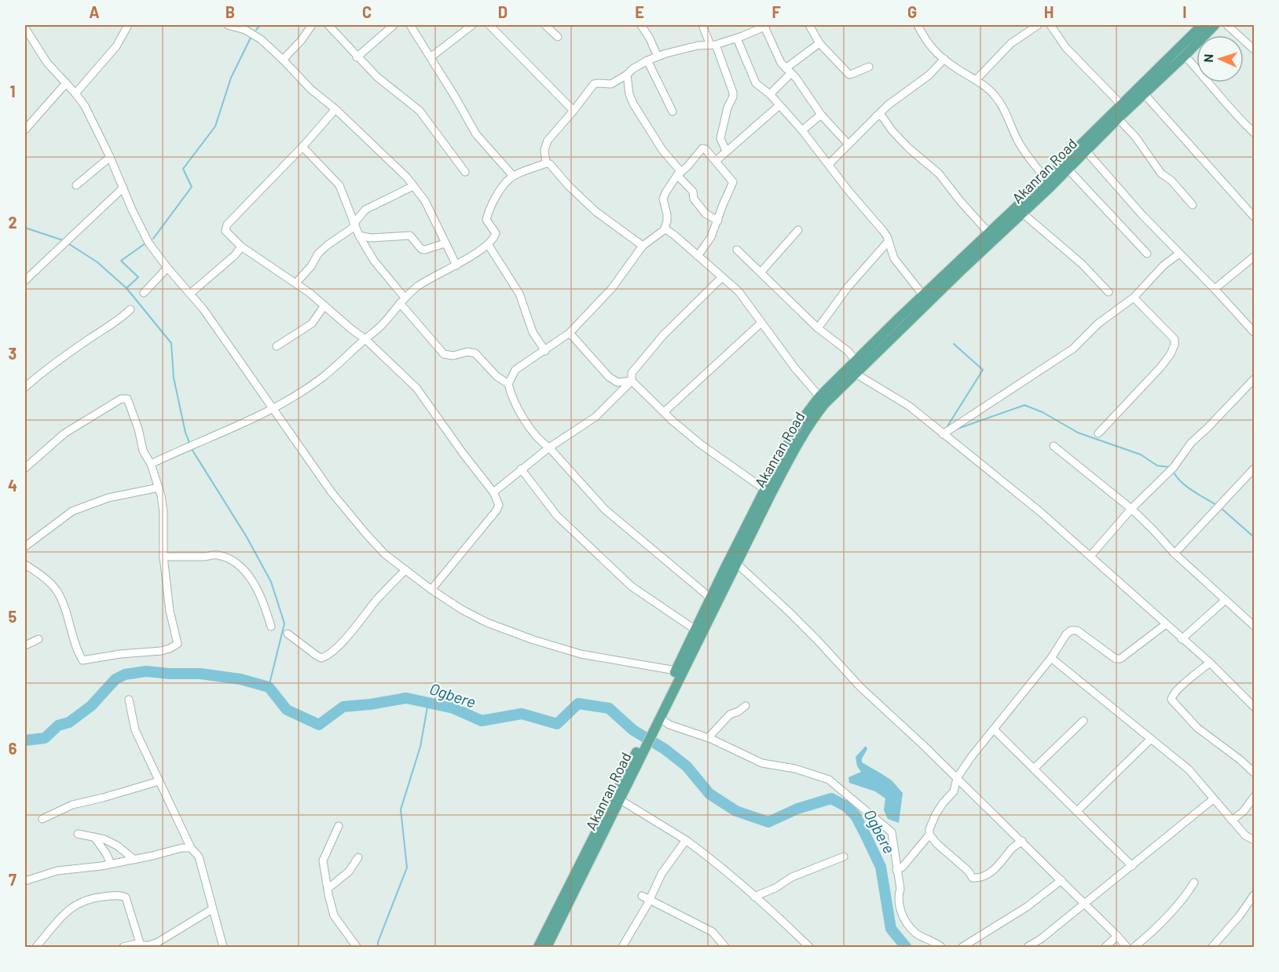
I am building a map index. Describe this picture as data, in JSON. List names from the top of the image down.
{
  "streets": {
    "main road": ["Akanran Road"]
  },
  "water": ["Ogbere"],
  "north": "left",
  "grid": {
    "columns": [
      "A",
      "B",
      "C",
      "D",
      "E",
      "F",
      "G",
      "H",
      "I"
    ],
    "rows": [
      "1",
      "2",
      "3",
      "4",
      "5",
      "6",
      "7"
    ]
  }
}
